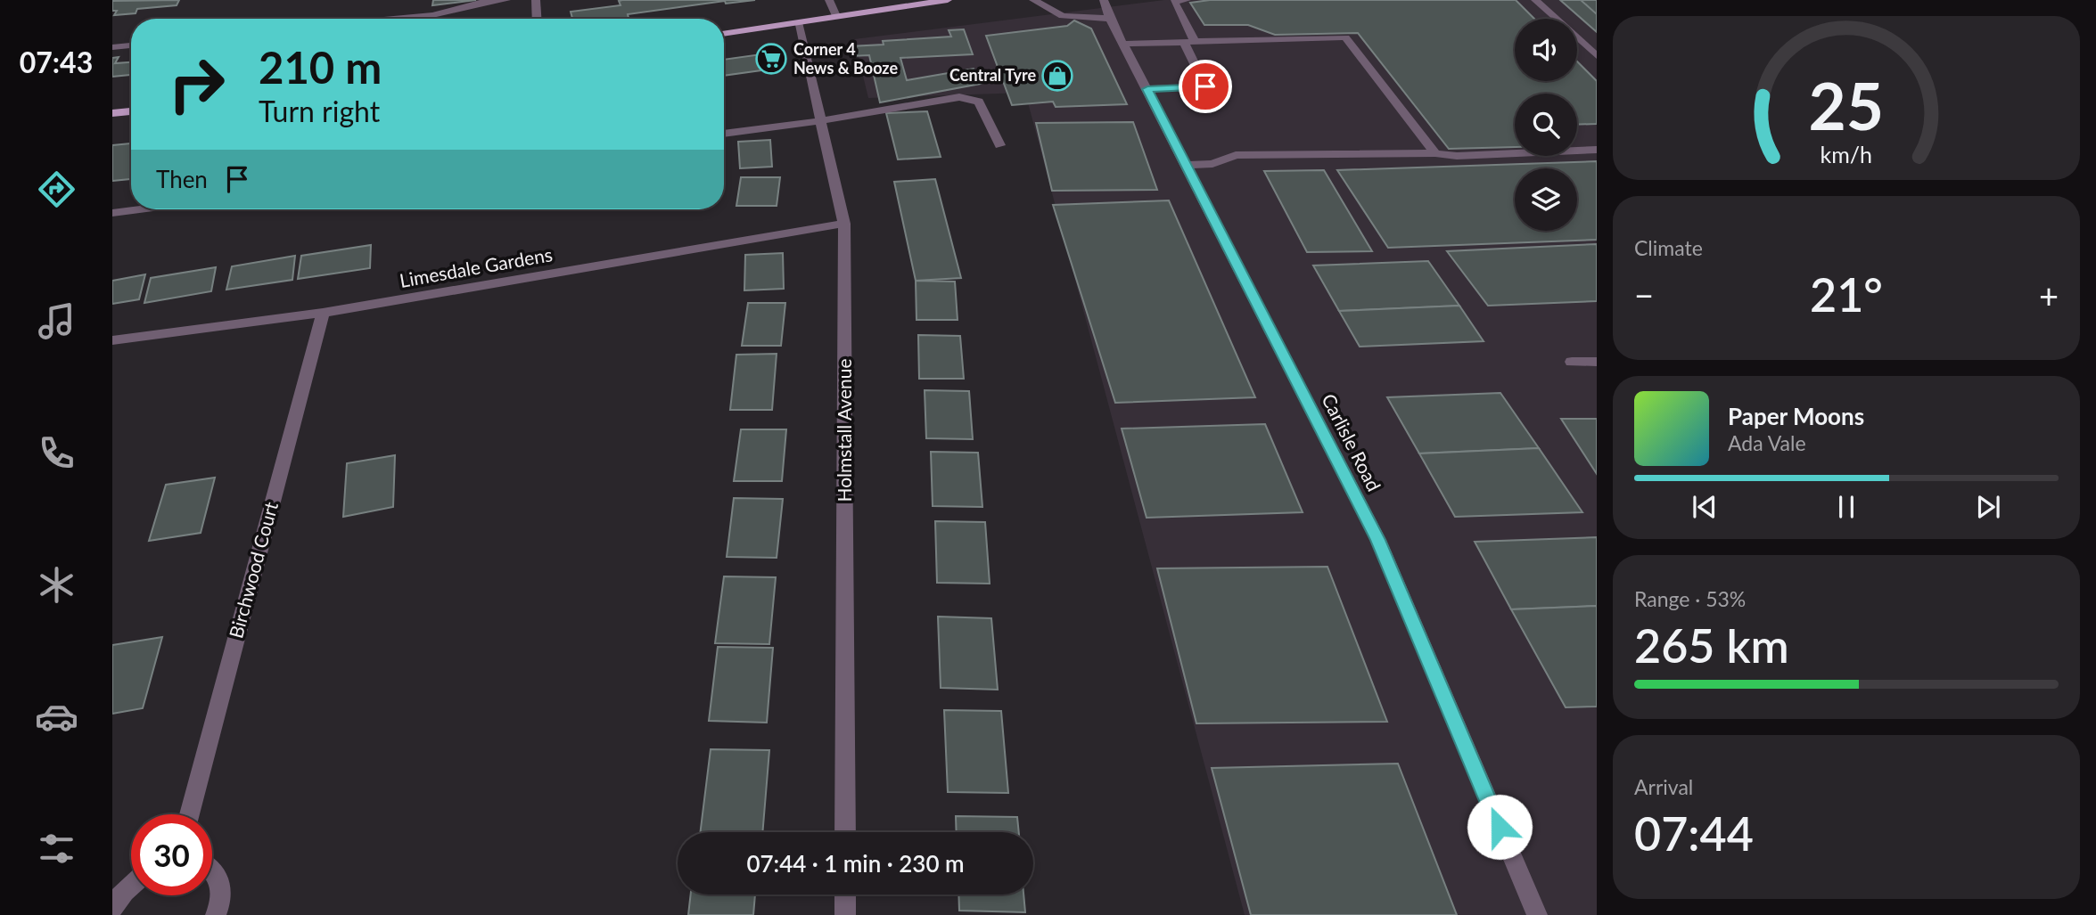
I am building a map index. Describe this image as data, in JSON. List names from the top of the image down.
{
  "streets": {
    "street": [
      "Limesdale Gardens",
      "Holmstall Avenue",
      "Carlisle Road",
      "Birchwood Court"
    ]
  },
  "crossings": [
    ["Limesdale Gardens", "Holmstall Avenue"],
    ["Limesdale Gardens", "Birchwood Court"]
  ],
  "places": {
    "supermarket": ["Corner 4 News & Booze"],
    "shop": ["Central Tyre"]
  },
  "page": {
    "tabs": "07:43",
    "turn": ["210 m", "Turn right"],
    "then": "Then",
    "tile": [
      "Climate",
      ["Range · 53%", "265 km"],
      ["Arrival", "07:44"]
    ],
    "heat": ["−", "21°", "+"],
    "song": ["Paper Moons", "Ada Vale"],
    "limit": "30",
    "trip": "07:44 · 1 min · 230 m",
    "gauge": ["25", "km/h"]
  }
}
